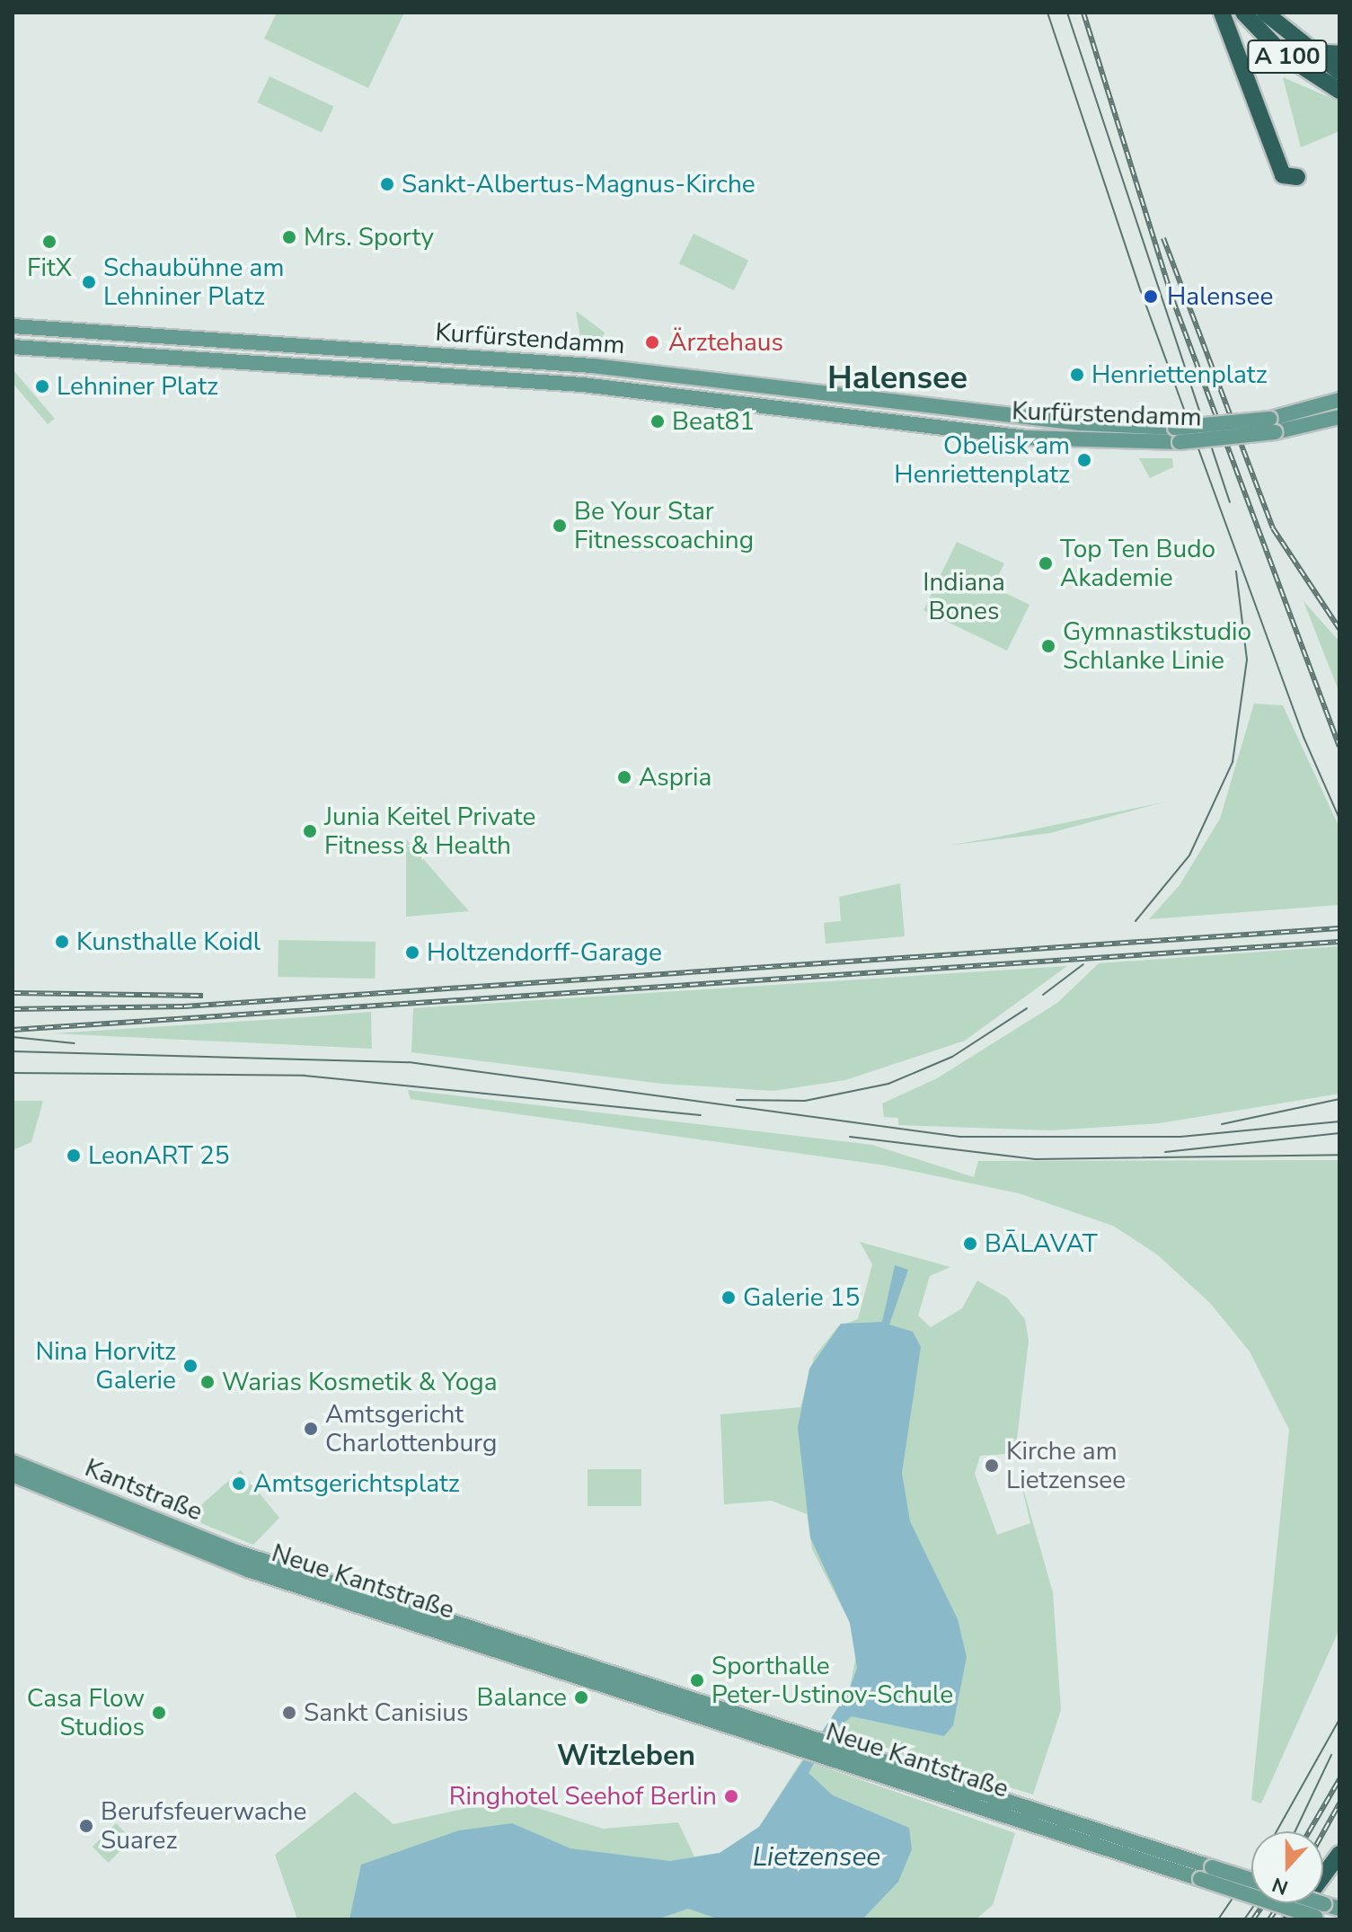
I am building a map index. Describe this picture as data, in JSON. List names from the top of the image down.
{
  "streets": {
    "highway": ["A 100"],
    "main road": ["Kurfürstendamm", "Kantstraße", "Neue Kantstraße"]
  },
  "crossings": [
    ["Kantstraße", "Neue Kantstraße"]
  ],
  "districts": ["Halensee", "Witzleben"],
  "water": ["Lietzensee"],
  "parks": ["Indiana Bones"],
  "places": [
    "Sankt-Albertus-Magnus-Kirche",
    "Mrs. Sporty",
    "FitX",
    "Schaubühne am Lehniner Platz",
    "Halensee",
    "Ärztehaus",
    "Henriettenplatz",
    "Lehniner Platz",
    "Beat81",
    "Obelisk am Henriettenplatz",
    "Be Your Star Fitnesscoaching",
    "Top Ten Budo Akademie",
    "Gymnastikstudio Schlanke Linie",
    "Aspria",
    "Junia Keitel Private Fitness & Health",
    "Kunsthalle Koidl",
    "Holtzendorff-Garage",
    "LeonART 25",
    "BĀLAVAT",
    "Galerie 15",
    "Nina Horvitz Galerie",
    "Warias Kosmetik & Yoga",
    "Amtsgericht Charlottenburg",
    "Kirche am Lietzensee",
    "Amtsgerichtsplatz",
    "Sporthalle Peter-Ustinov-Schule",
    "Balance",
    "Casa Flow Studios",
    "Sankt Canisius",
    "Ringhotel Seehof Berlin",
    "Berufsfeuerwache Suarez"
  ],
  "north": "bottom"
}
